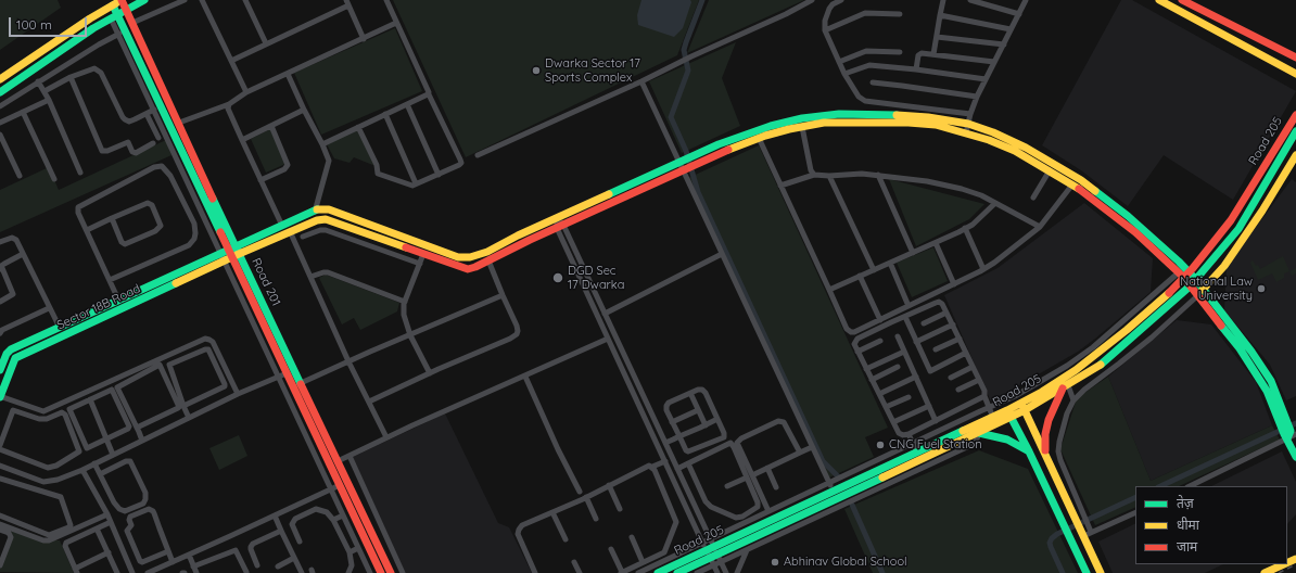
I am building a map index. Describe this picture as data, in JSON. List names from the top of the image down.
{
  "streets": {
    "main road": ["Road 205", "Road 201", "Sector 18B Road"]
  },
  "crossings": [
    ["Road 201", "Sector 18B Road"]
  ],
  "places": [
    "Dwarka Sector 17 Sports Complex",
    "DGD Sec 17 Dwarka",
    "National Law University",
    "CNG Fuel Station",
    "Abhinav Global School"
  ],
  "legend": ["तेज़", "धीमा", "जाम"],
  "scale_bar": "100 m"
}
